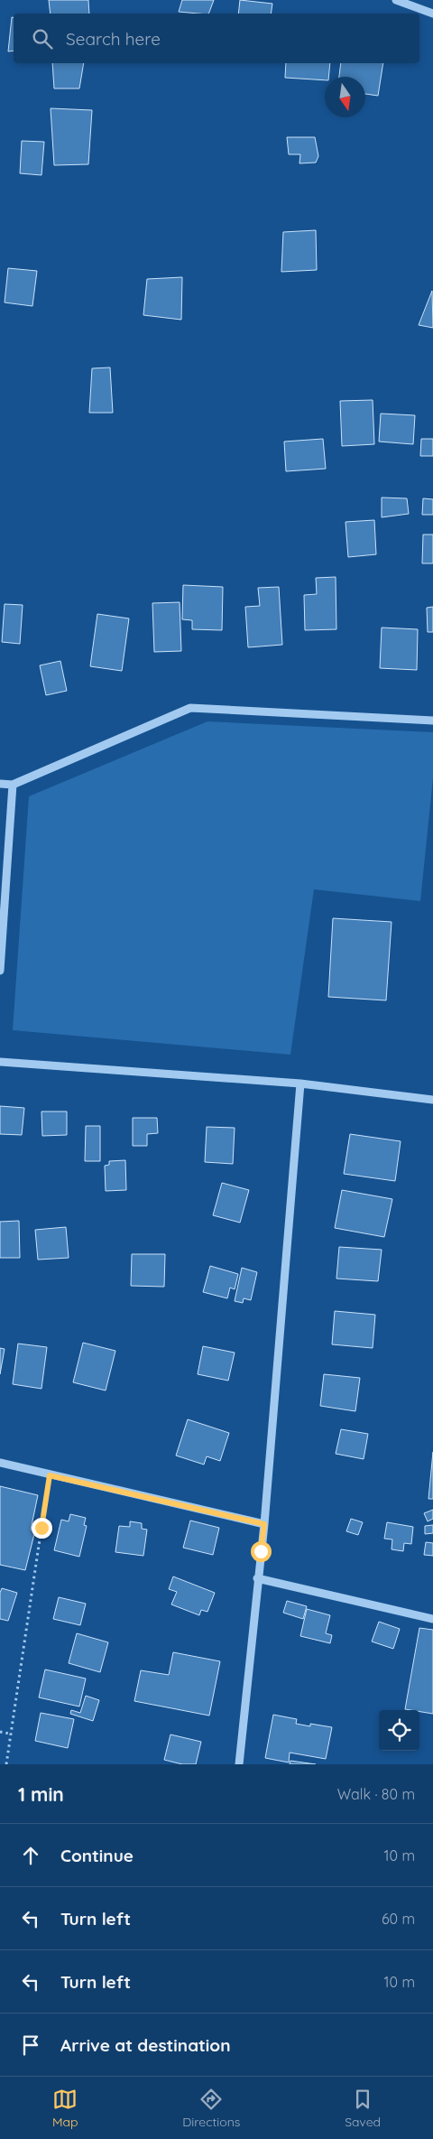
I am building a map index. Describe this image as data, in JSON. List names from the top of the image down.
{
  "north": "bottom",
  "page": {
    "search": "Search here",
    "heading": ["1 min", "Walk · 80 m"],
    "list": [
      ["Continue", "10 m"],
      ["Turn left", "60 m"],
      ["Turn left", "10 m"],
      "Arrive at destination"
    ],
    "nav": ["Map", "Directions", "Saved"]
  }
}
